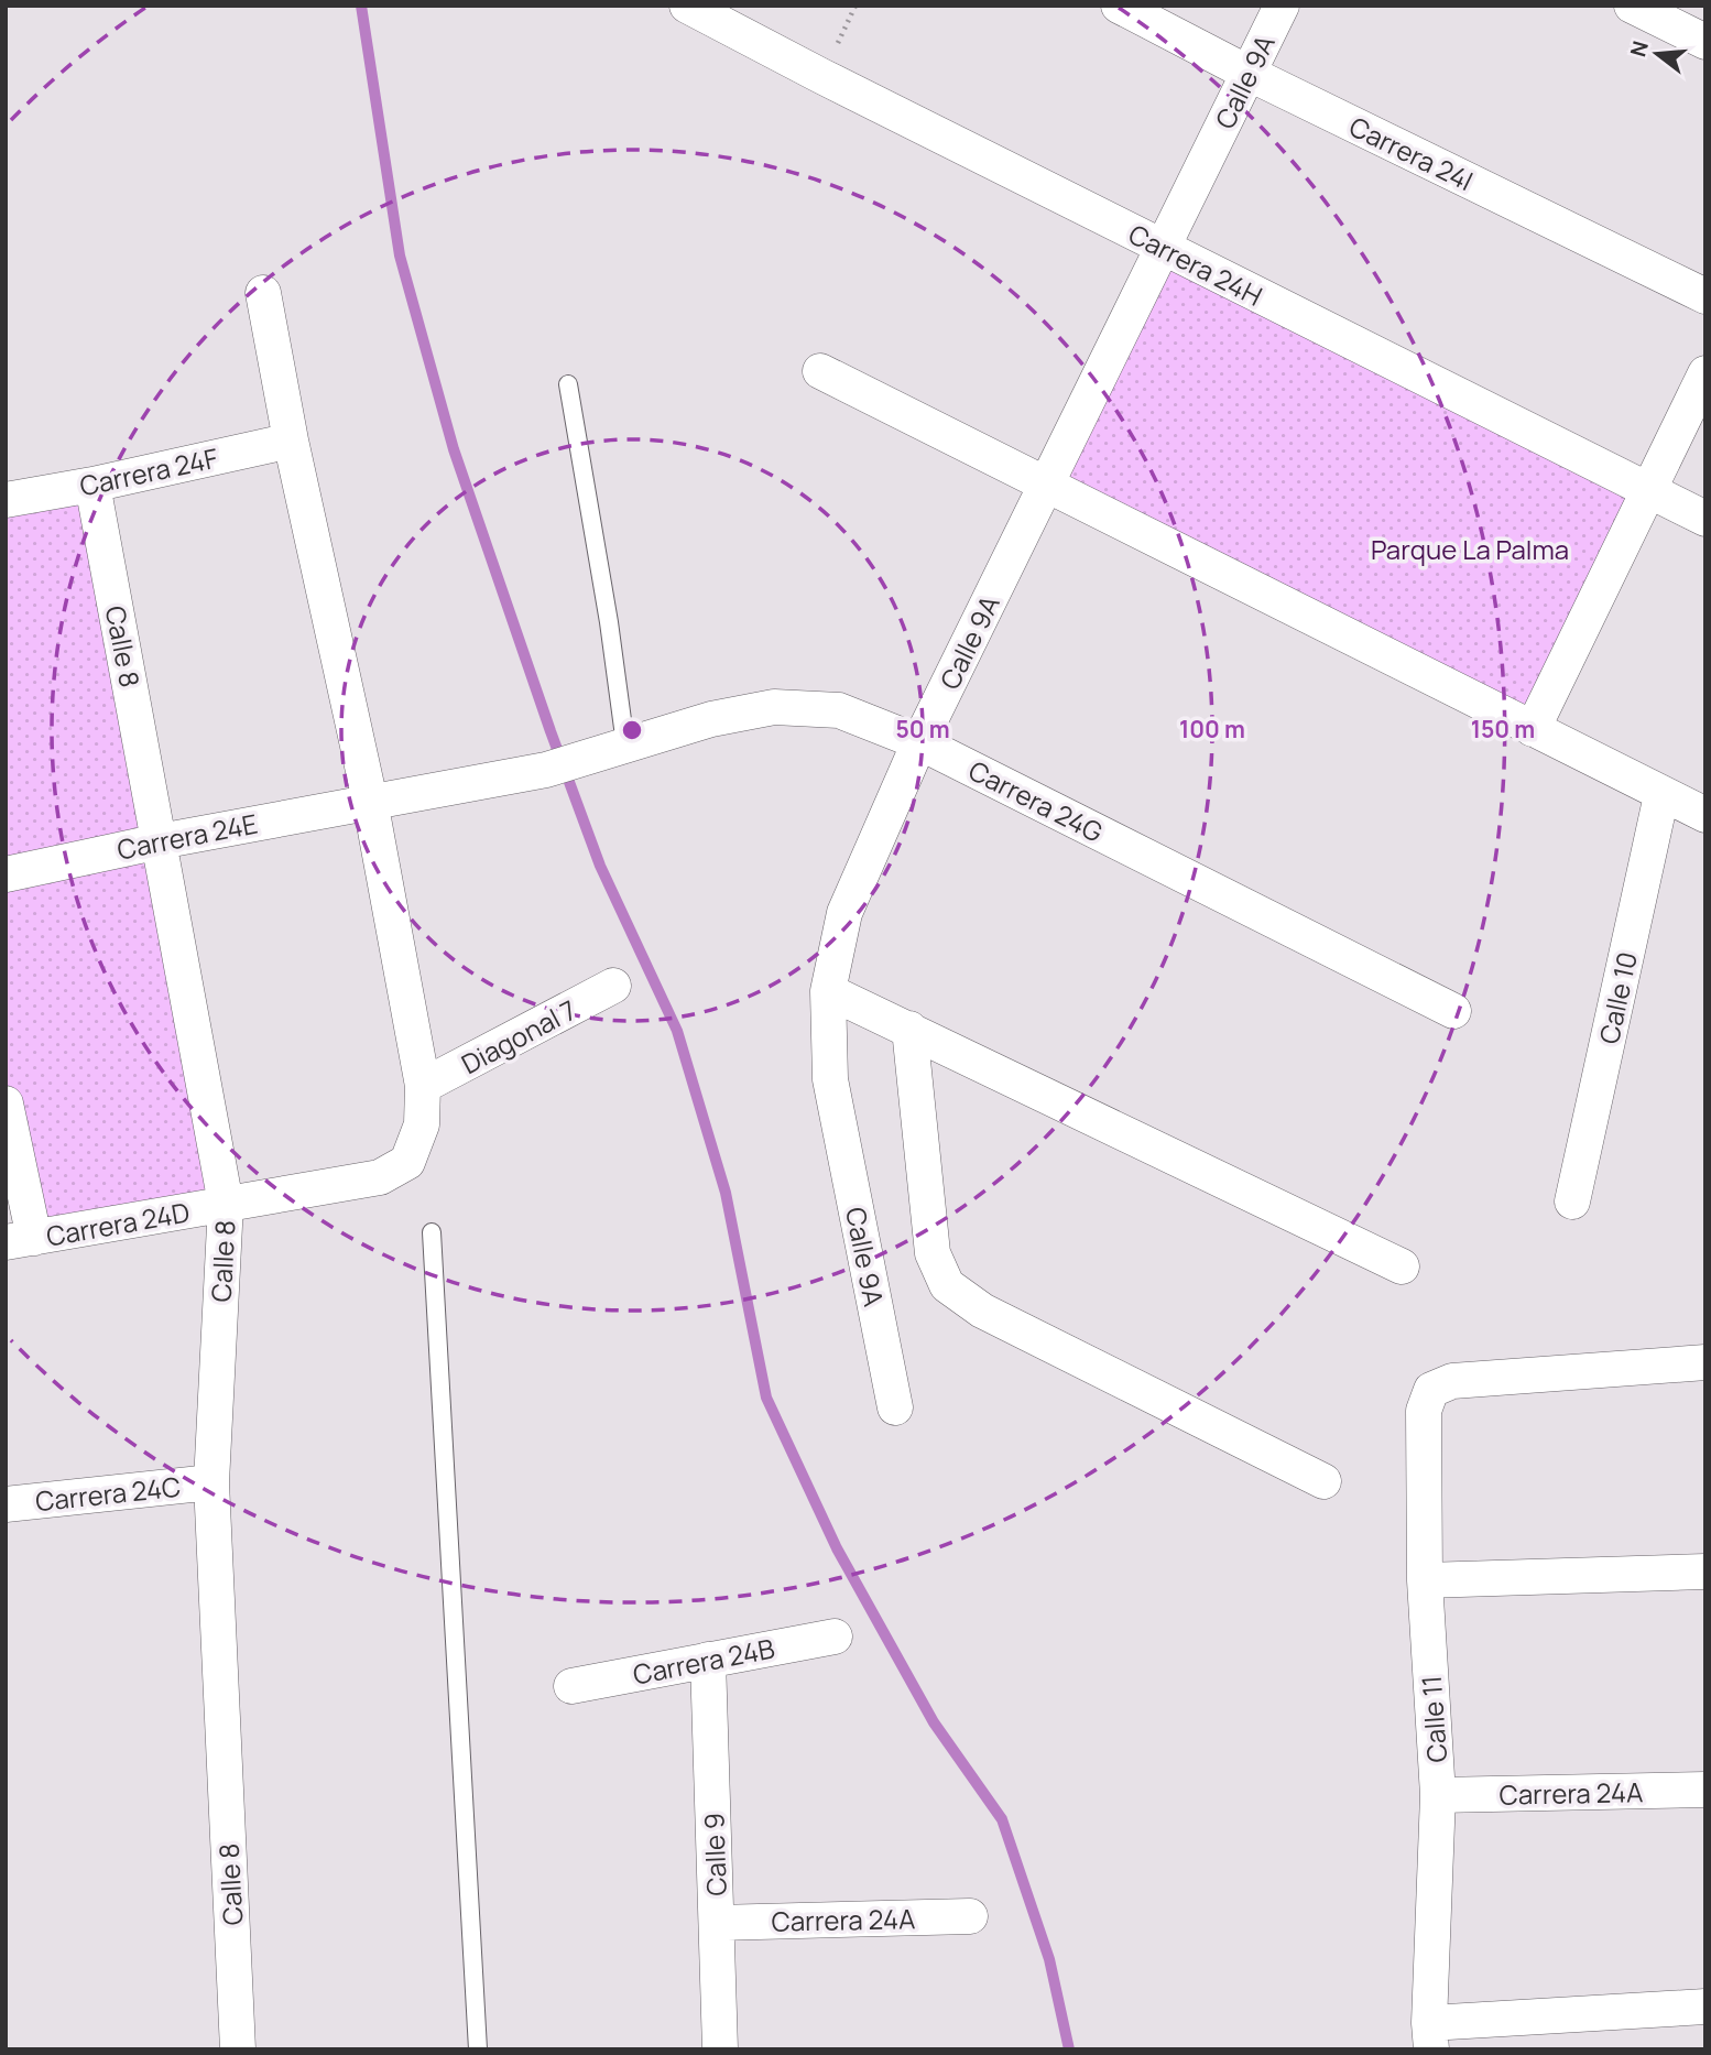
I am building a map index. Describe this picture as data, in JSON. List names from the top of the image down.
{
  "streets": {
    "street": [
      "Calle 9A",
      "Carrera 24I",
      "Carrera 24H",
      "Carrera 24F",
      "Calle 8",
      "Carrera 24G",
      "Carrera 24E",
      "Calle 10",
      "Diagonal 7",
      "Carrera 24D",
      "Carrera 24C",
      "Carrera 24B",
      "Calle 11",
      "Carrera 24A",
      "Calle 9"
    ]
  },
  "crossings": [
    ["Calle 9A", "Carrera 24I"],
    ["Calle 9A", "Carrera 24H"],
    ["Calle 9A", "Carrera 24G"],
    ["Carrera 24F", "Calle 8"],
    ["Calle 8", "Carrera 24E"],
    ["Calle 8", "Carrera 24D"],
    ["Calle 8", "Carrera 24C"],
    ["Carrera 24G", "Carrera 24E"],
    ["Diagonal 7", "Carrera 24D"],
    ["Carrera 24B", "Calle 9"],
    ["Calle 11", "Carrera 24A"],
    ["Carrera 24A", "Calle 9"]
  ],
  "parks": ["Parque La Palma"],
  "north": "left",
  "rings": ["50 m", "100 m", "150 m"]
}
